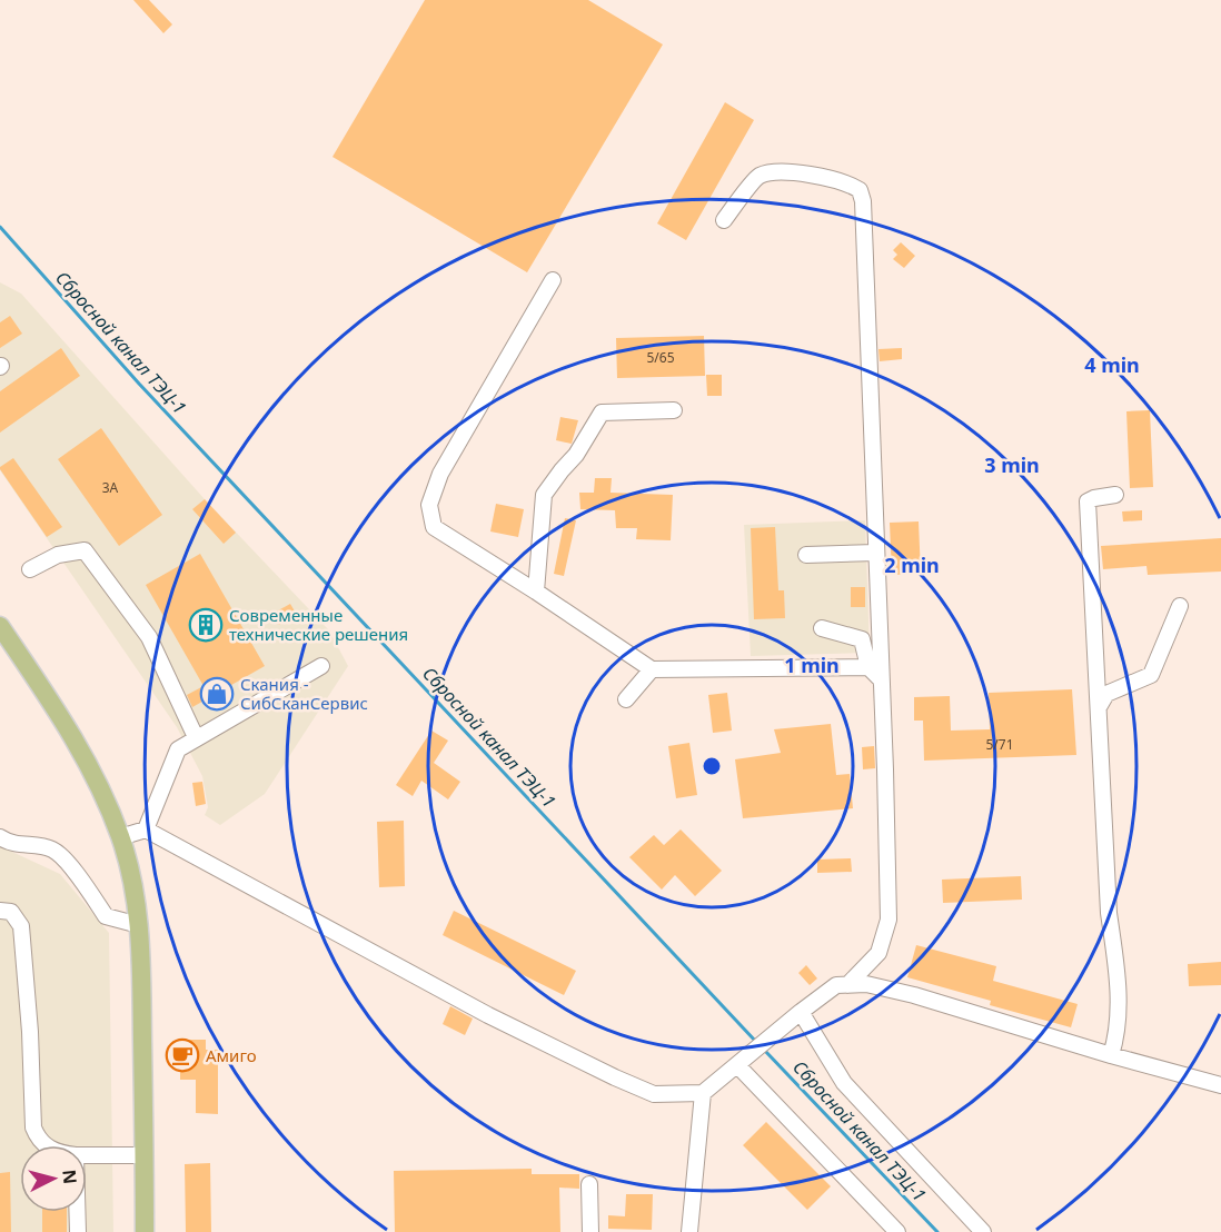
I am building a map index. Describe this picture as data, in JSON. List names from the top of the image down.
{
  "water": ["Сбросной канал ТЭЦ-1"],
  "places": {
    "building": ["Современные технические решения"],
    "shop": ["Скания - СибСканСервис"],
    "cafe": ["Амиго"]
  },
  "house_numbers": ["5/65", "3А", "5/71"],
  "north": "right",
  "rings": [
    "4 min",
    "3 min",
    "2 min",
    "1 min"
  ]
}
